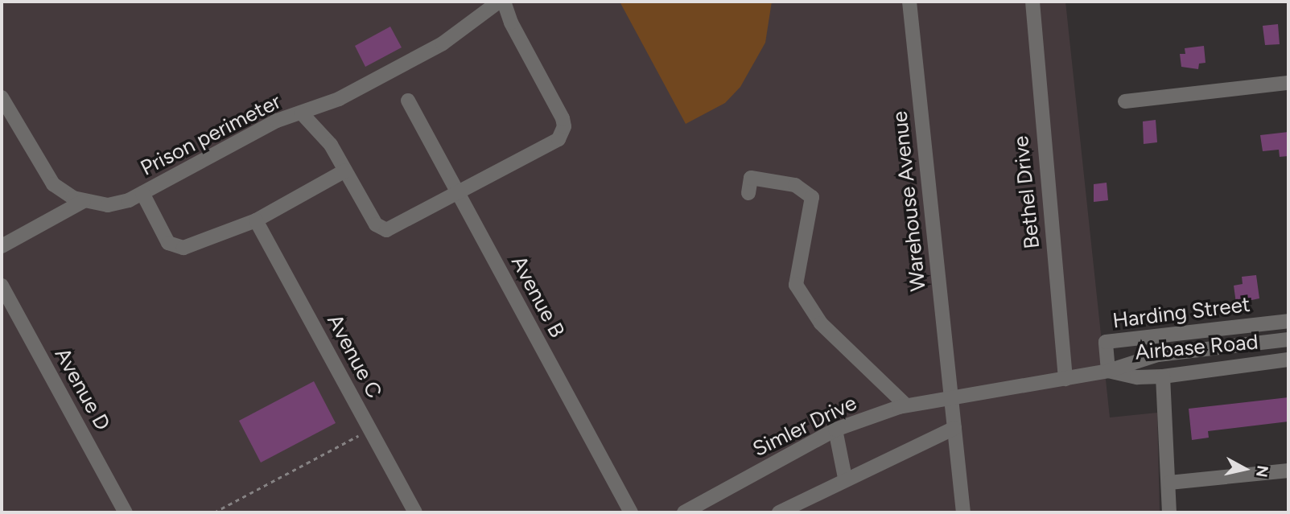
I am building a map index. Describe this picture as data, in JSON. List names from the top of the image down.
{
  "streets": {
    "street": [
      "Prison perimeter",
      "Bethel Drive",
      "Warehouse Avenue",
      "Avenue B",
      "Harding Street",
      "Airbase Road",
      "Avenue C",
      "Avenue D",
      "Simler Drive"
    ]
  },
  "crossings": [
    ["Bethel Drive", "Airbase Road"],
    ["Warehouse Avenue", "Airbase Road"],
    ["Warehouse Avenue", "Simler Drive"],
    ["Harding Street", "Airbase Road"],
    ["Airbase Road", "Simler Drive"]
  ],
  "north": "right"
}
